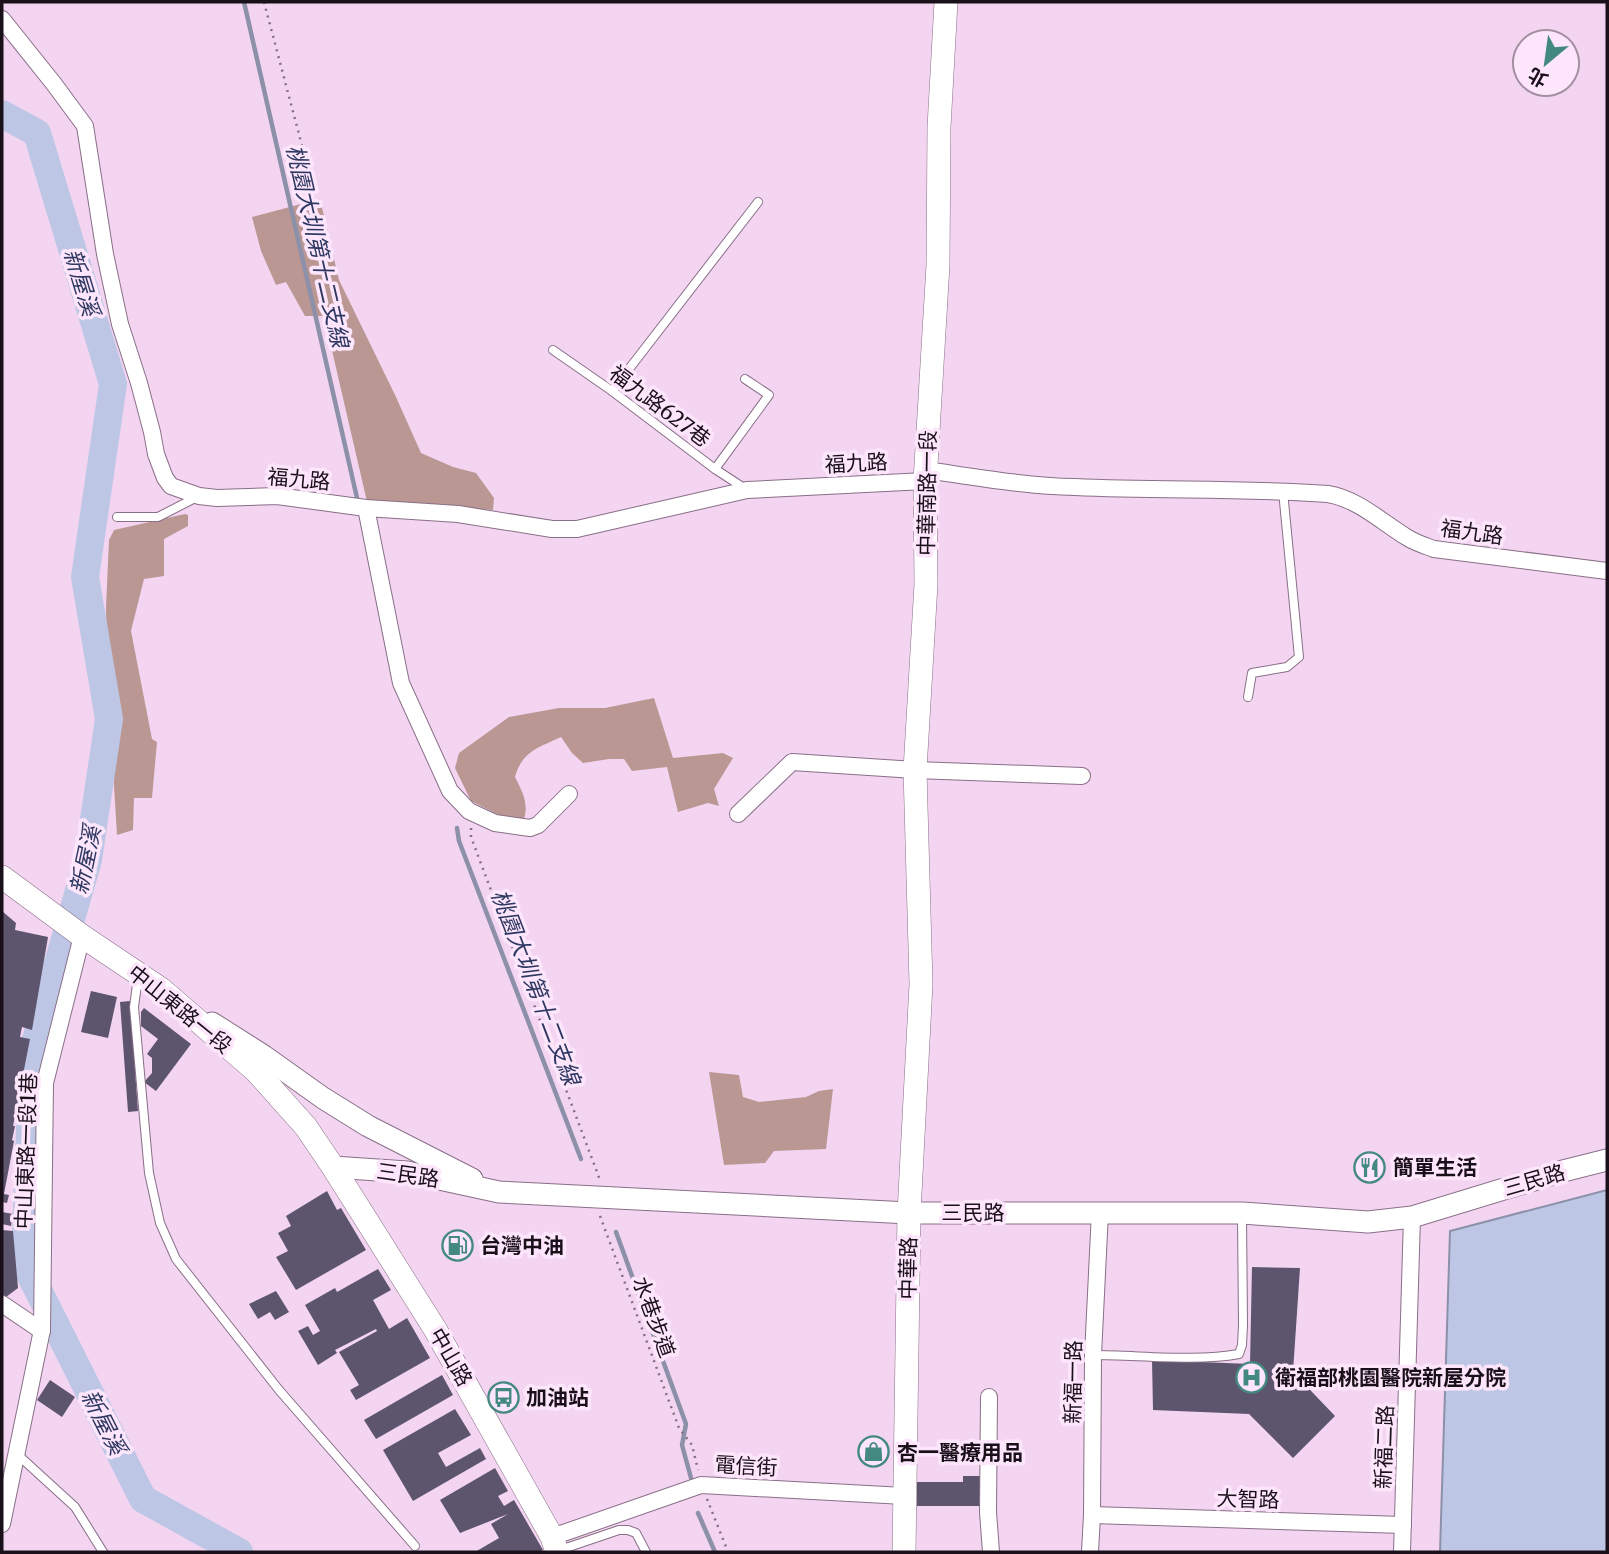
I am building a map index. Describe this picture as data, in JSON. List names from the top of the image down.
{
  "streets": {
    "main road": [
      "中華南路一段",
      "中山東路一段",
      "中華路",
      "中山路"
    ],
    "street": [
      "福九路",
      "中山東路一段1巷",
      "三民路",
      "新福一路",
      "新福二路",
      "電信街",
      "大智路"
    ],
    "lane": ["福九路627巷"],
    "path": ["水巷步道"]
  },
  "crossings": [
    ["福九路627巷", "福九路"],
    ["福九路", "中華南路一段"],
    ["中華南路一段", "中華路"],
    ["中山東路一段", "中山東路一段1巷"],
    ["中山東路一段", "三民路"],
    ["中山東路一段", "中山路"],
    ["三民路", "中華路"],
    ["三民路", "水巷步道"],
    ["三民路", "中山路"],
    ["三民路", "新福一路"],
    ["三民路", "新福二路"],
    ["中華路", "電信街"],
    ["中山路", "電信街"],
    ["新福一路", "大智路"],
    ["新福二路", "大智路"]
  ],
  "water": ["桃園大圳第十二支線", "新屋溪"],
  "places": {
    "restaurant": ["簡單生活"],
    "fuel station": ["台灣中油"],
    "hospital": ["衛福部桃園醫院新屋分院"],
    "bus stop": ["加油站"],
    "shop": ["杏一醫療用品"]
  },
  "north": "bottom left"
}
